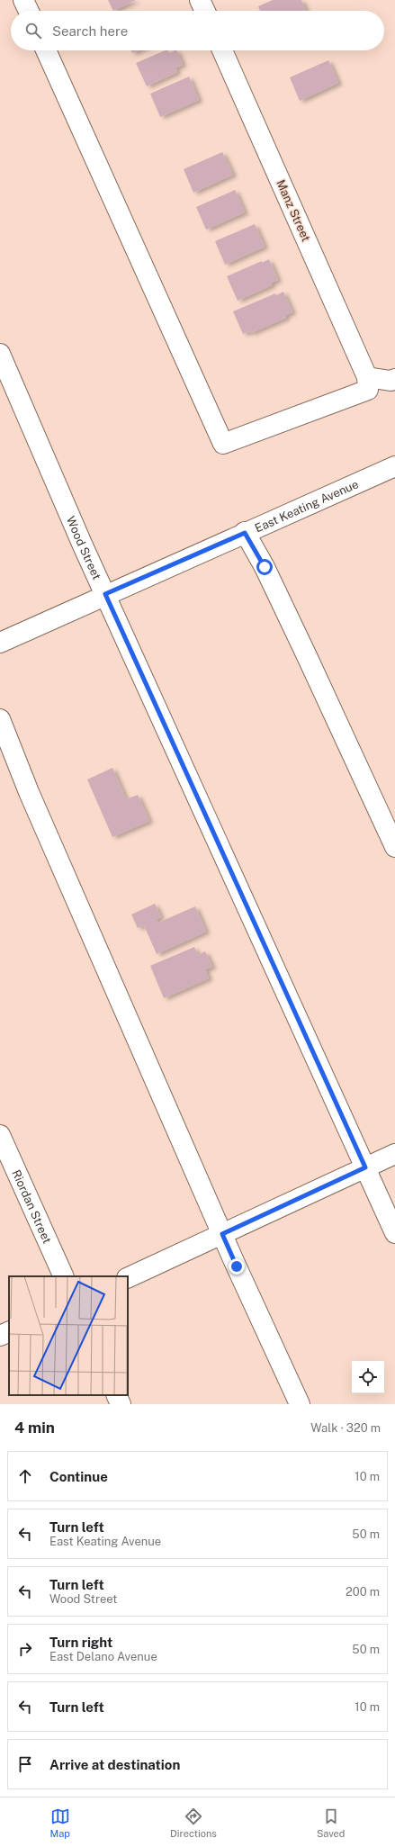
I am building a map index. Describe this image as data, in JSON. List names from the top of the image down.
{
  "streets": {
    "street": [
      "Manz Street",
      "East Keating Avenue",
      "Wood Street",
      "Riordan Street"
    ]
  },
  "crossings": [
    ["East Keating Avenue", "Wood Street"]
  ],
  "page": {
    "search": "Search here",
    "heading": ["4 min", "Walk · 320 m"],
    "list": [
      ["Continue", "10 m"],
      ["Turn left", "East Keating Avenue", "50 m"],
      ["Turn left", "Wood Street", "200 m"],
      ["Turn right", "East Delano Avenue", "50 m"],
      ["Turn left", "10 m"],
      "Arrive at destination"
    ],
    "nav": ["Map", "Directions", "Saved"]
  }
}
